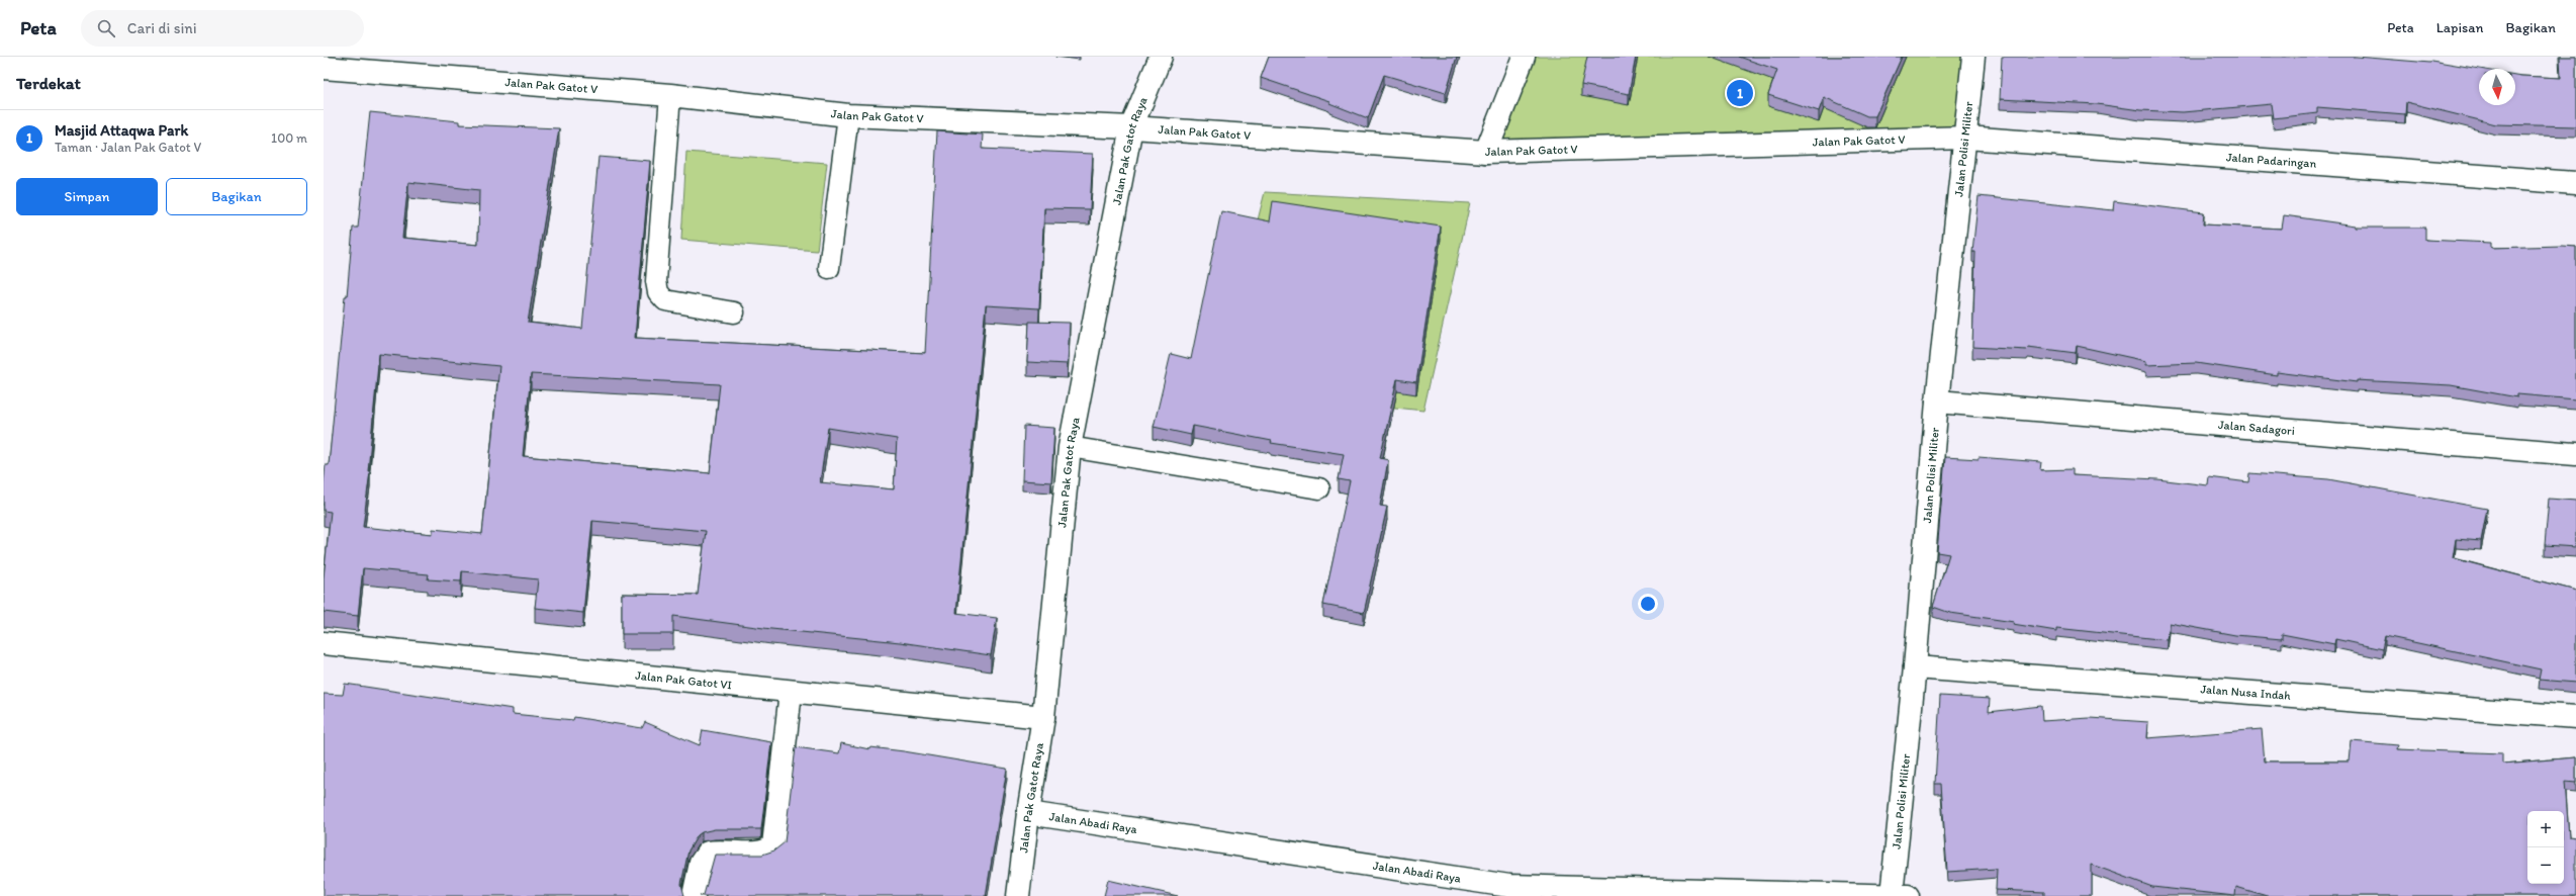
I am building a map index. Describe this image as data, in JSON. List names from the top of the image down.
{
  "streets": {
    "street": [
      "Jalan Pak Gatot V",
      "Jalan Polisi Militer",
      "Jalan Pak Gatot Raya",
      "Jalan Padaringan",
      "Jalan Sadagori",
      "Jalan Pak Gatot VI",
      "Jalan Nusa Indah",
      "Jalan Abadi Raya"
    ]
  },
  "crossings": [
    ["Jalan Pak Gatot V", "Jalan Polisi Militer"],
    ["Jalan Pak Gatot V", "Jalan Pak Gatot Raya"],
    ["Jalan Pak Gatot V", "Jalan Padaringan"],
    ["Jalan Polisi Militer", "Jalan Padaringan"],
    ["Jalan Polisi Militer", "Jalan Sadagori"],
    ["Jalan Polisi Militer", "Jalan Nusa Indah"],
    ["Jalan Polisi Militer", "Jalan Abadi Raya"],
    ["Jalan Pak Gatot Raya", "Jalan Pak Gatot VI"],
    ["Jalan Pak Gatot Raya", "Jalan Abadi Raya"]
  ],
  "north": "bottom",
  "page": {
    "header": "Peta",
    "search": "Cari di sini",
    "nav": ["Peta", "Lapisan", "Bagikan"],
    "heading": "Terdekat",
    "pins": "1",
    "list": [
      {
        "mark": "1",
        "name": "Masjid Attaqwa Park",
        "note": "Taman · Jalan Pak Gatot V",
        "value": "100 m"
      }
    ],
    "buttons": ["Simpan", "Bagikan"],
    "map_buttons": ["+", "−"]
  }
}
